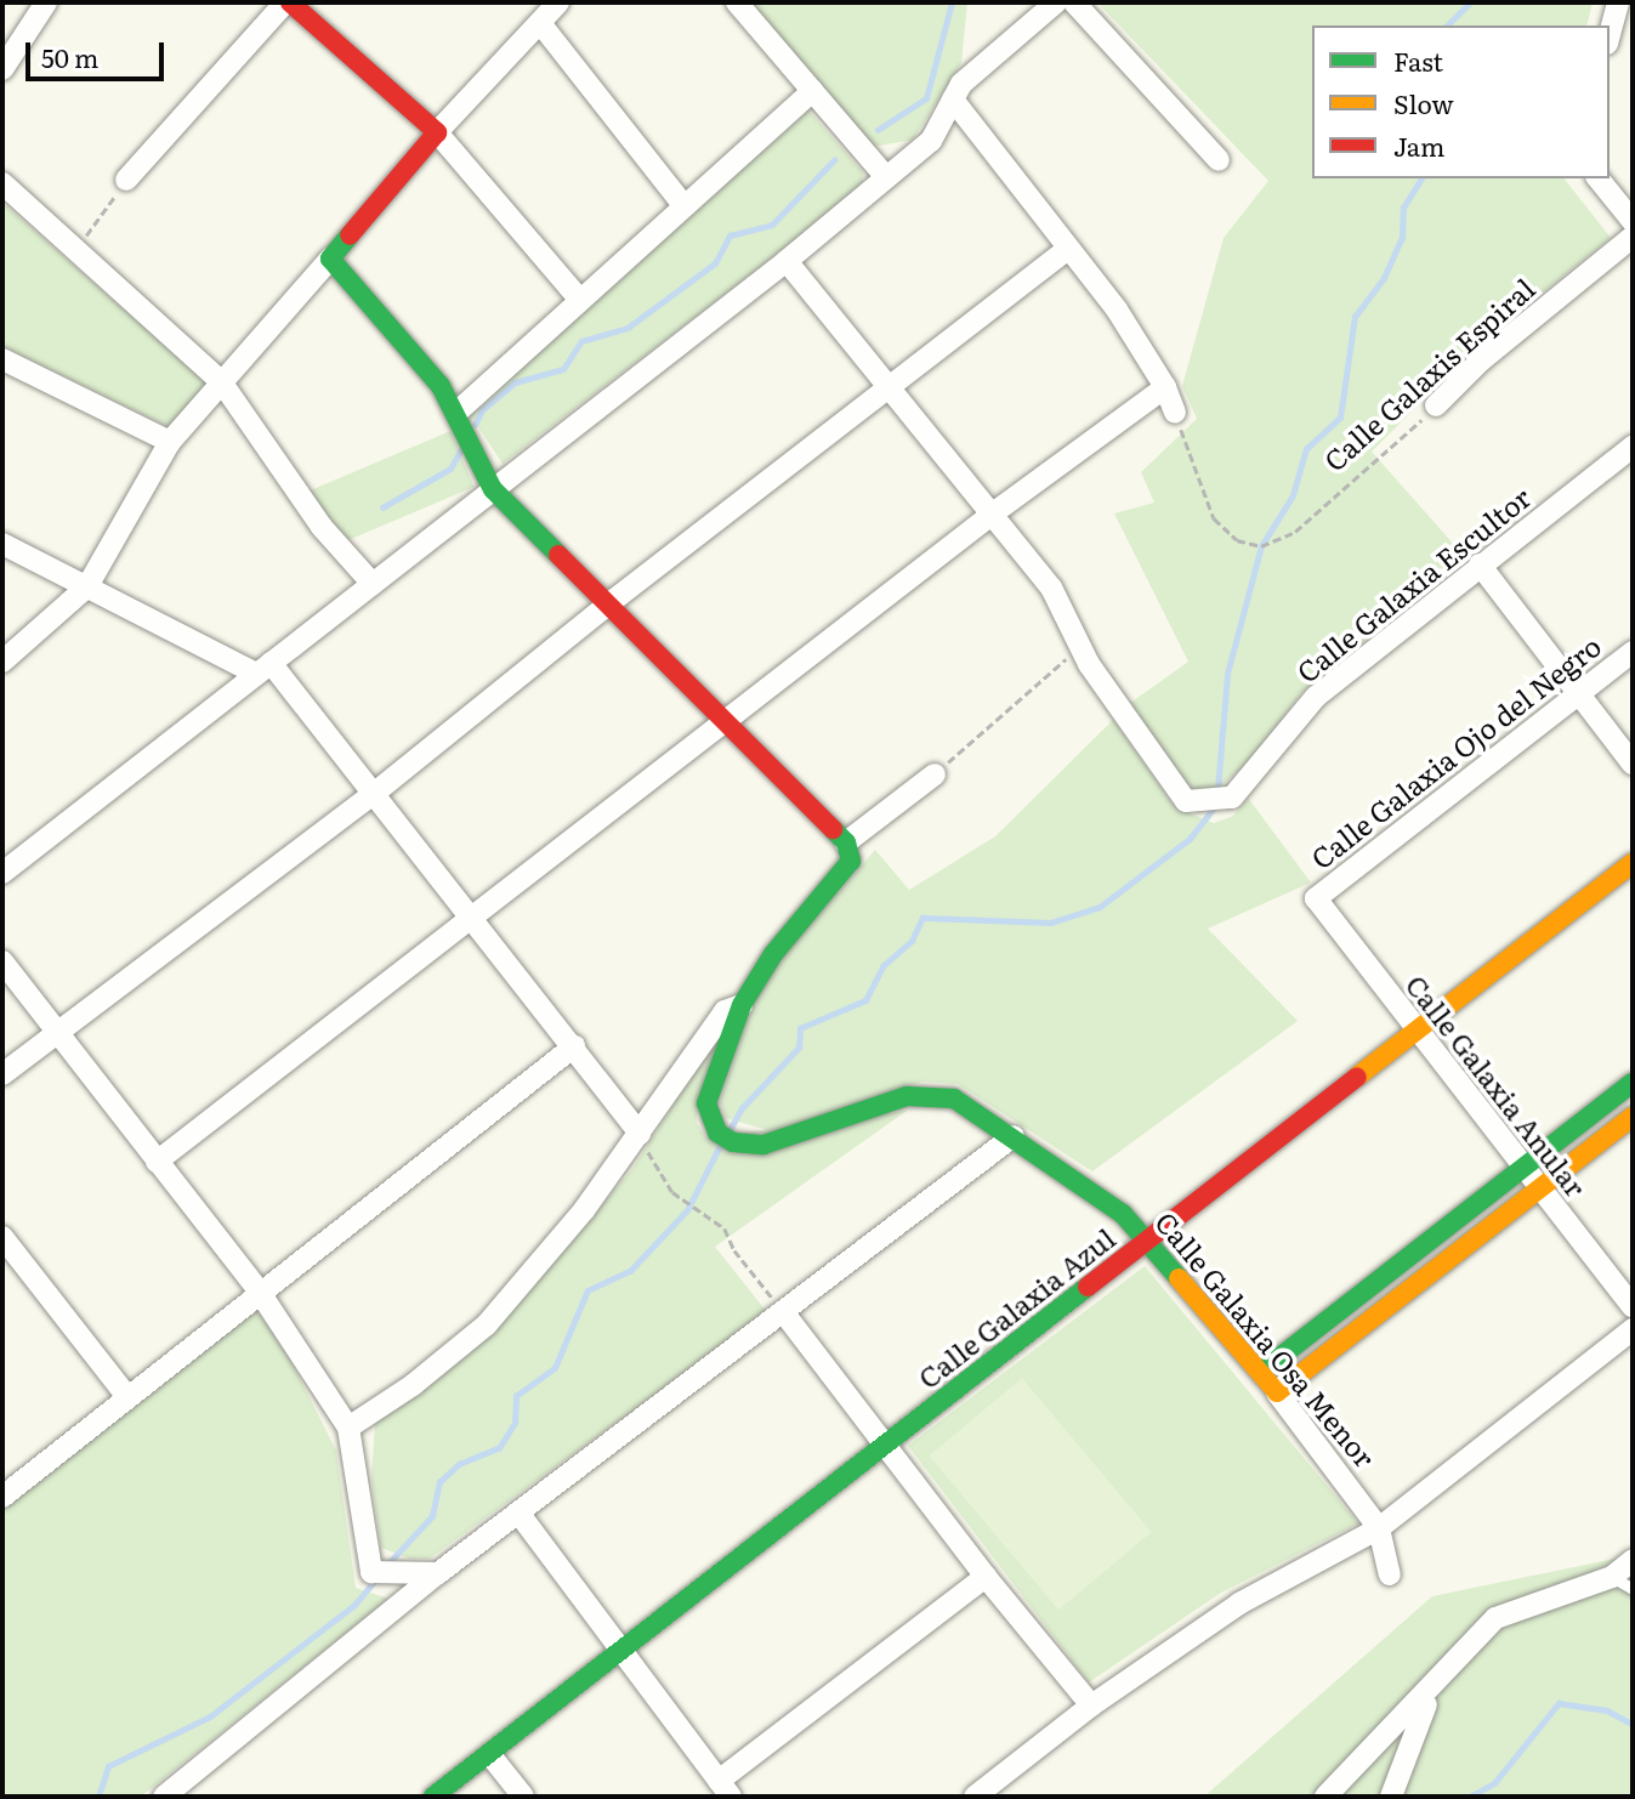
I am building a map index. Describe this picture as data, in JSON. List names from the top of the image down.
{
  "streets": {
    "street": [
      "Calle Galaxis Espiral",
      "Calle Galaxia Escultor",
      "Calle Galaxia Ojo del Negro",
      "Calle Galaxia Anular",
      "Calle Galaxia Azul",
      "Calle Galaxia Osa Menor"
    ]
  },
  "crossings": [
    ["Calle Galaxia Ojo del Negro", "Calle Galaxia Anular"],
    ["Calle Galaxia Anular", "Calle Galaxia Azul"],
    ["Calle Galaxia Azul", "Calle Galaxia Osa Menor"]
  ],
  "legend": ["Fast", "Slow", "Jam"],
  "scale_bar": "50 m"
}
